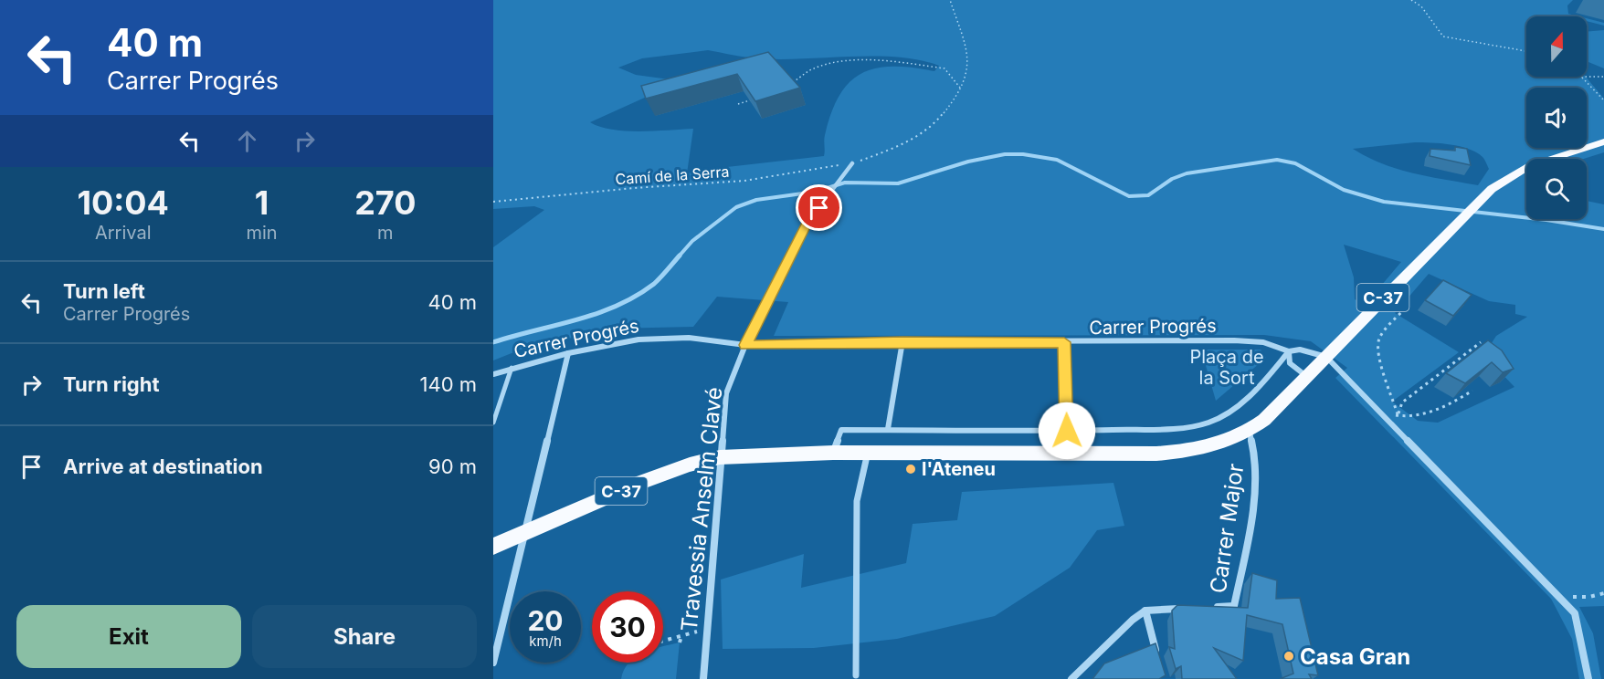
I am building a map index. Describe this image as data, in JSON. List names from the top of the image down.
{
  "streets": {
    "main road": ["C-37"],
    "street": ["Carrer Progrés", "Travessia Anselm Clavé", "Carrer Major"],
    "path": ["Camí de la Serra"]
  },
  "crossings": [
    ["Camí de la Serra", "Travessia Anselm Clavé"],
    ["C-37", "Carrer Progrés"],
    ["C-37", "Travessia Anselm Clavé"],
    ["C-37", "Carrer Major"],
    ["Carrer Progrés", "Travessia Anselm Clavé"]
  ],
  "parks": ["Plaça de la Sort"],
  "places": ["l'Ateneu", "Casa Gran"],
  "north": "top",
  "page": {
    "turn": ["40 m", "Carrer Progrés"],
    "eta": [
      "10:04",
      "Arrival",
      "1",
      "min",
      "270",
      "m"
    ],
    "list": [
      {
        "name": "Turn left",
        "note": "Carrer Progrés",
        "value": "40 m"
      },
      {
        "name": "Turn right",
        "value": "140 m"
      },
      {
        "name": "Arrive at destination",
        "value": "90 m"
      }
    ],
    "speed": "20 km/h",
    "limit": "30",
    "buttons": ["Exit", "Share"]
  }
}
